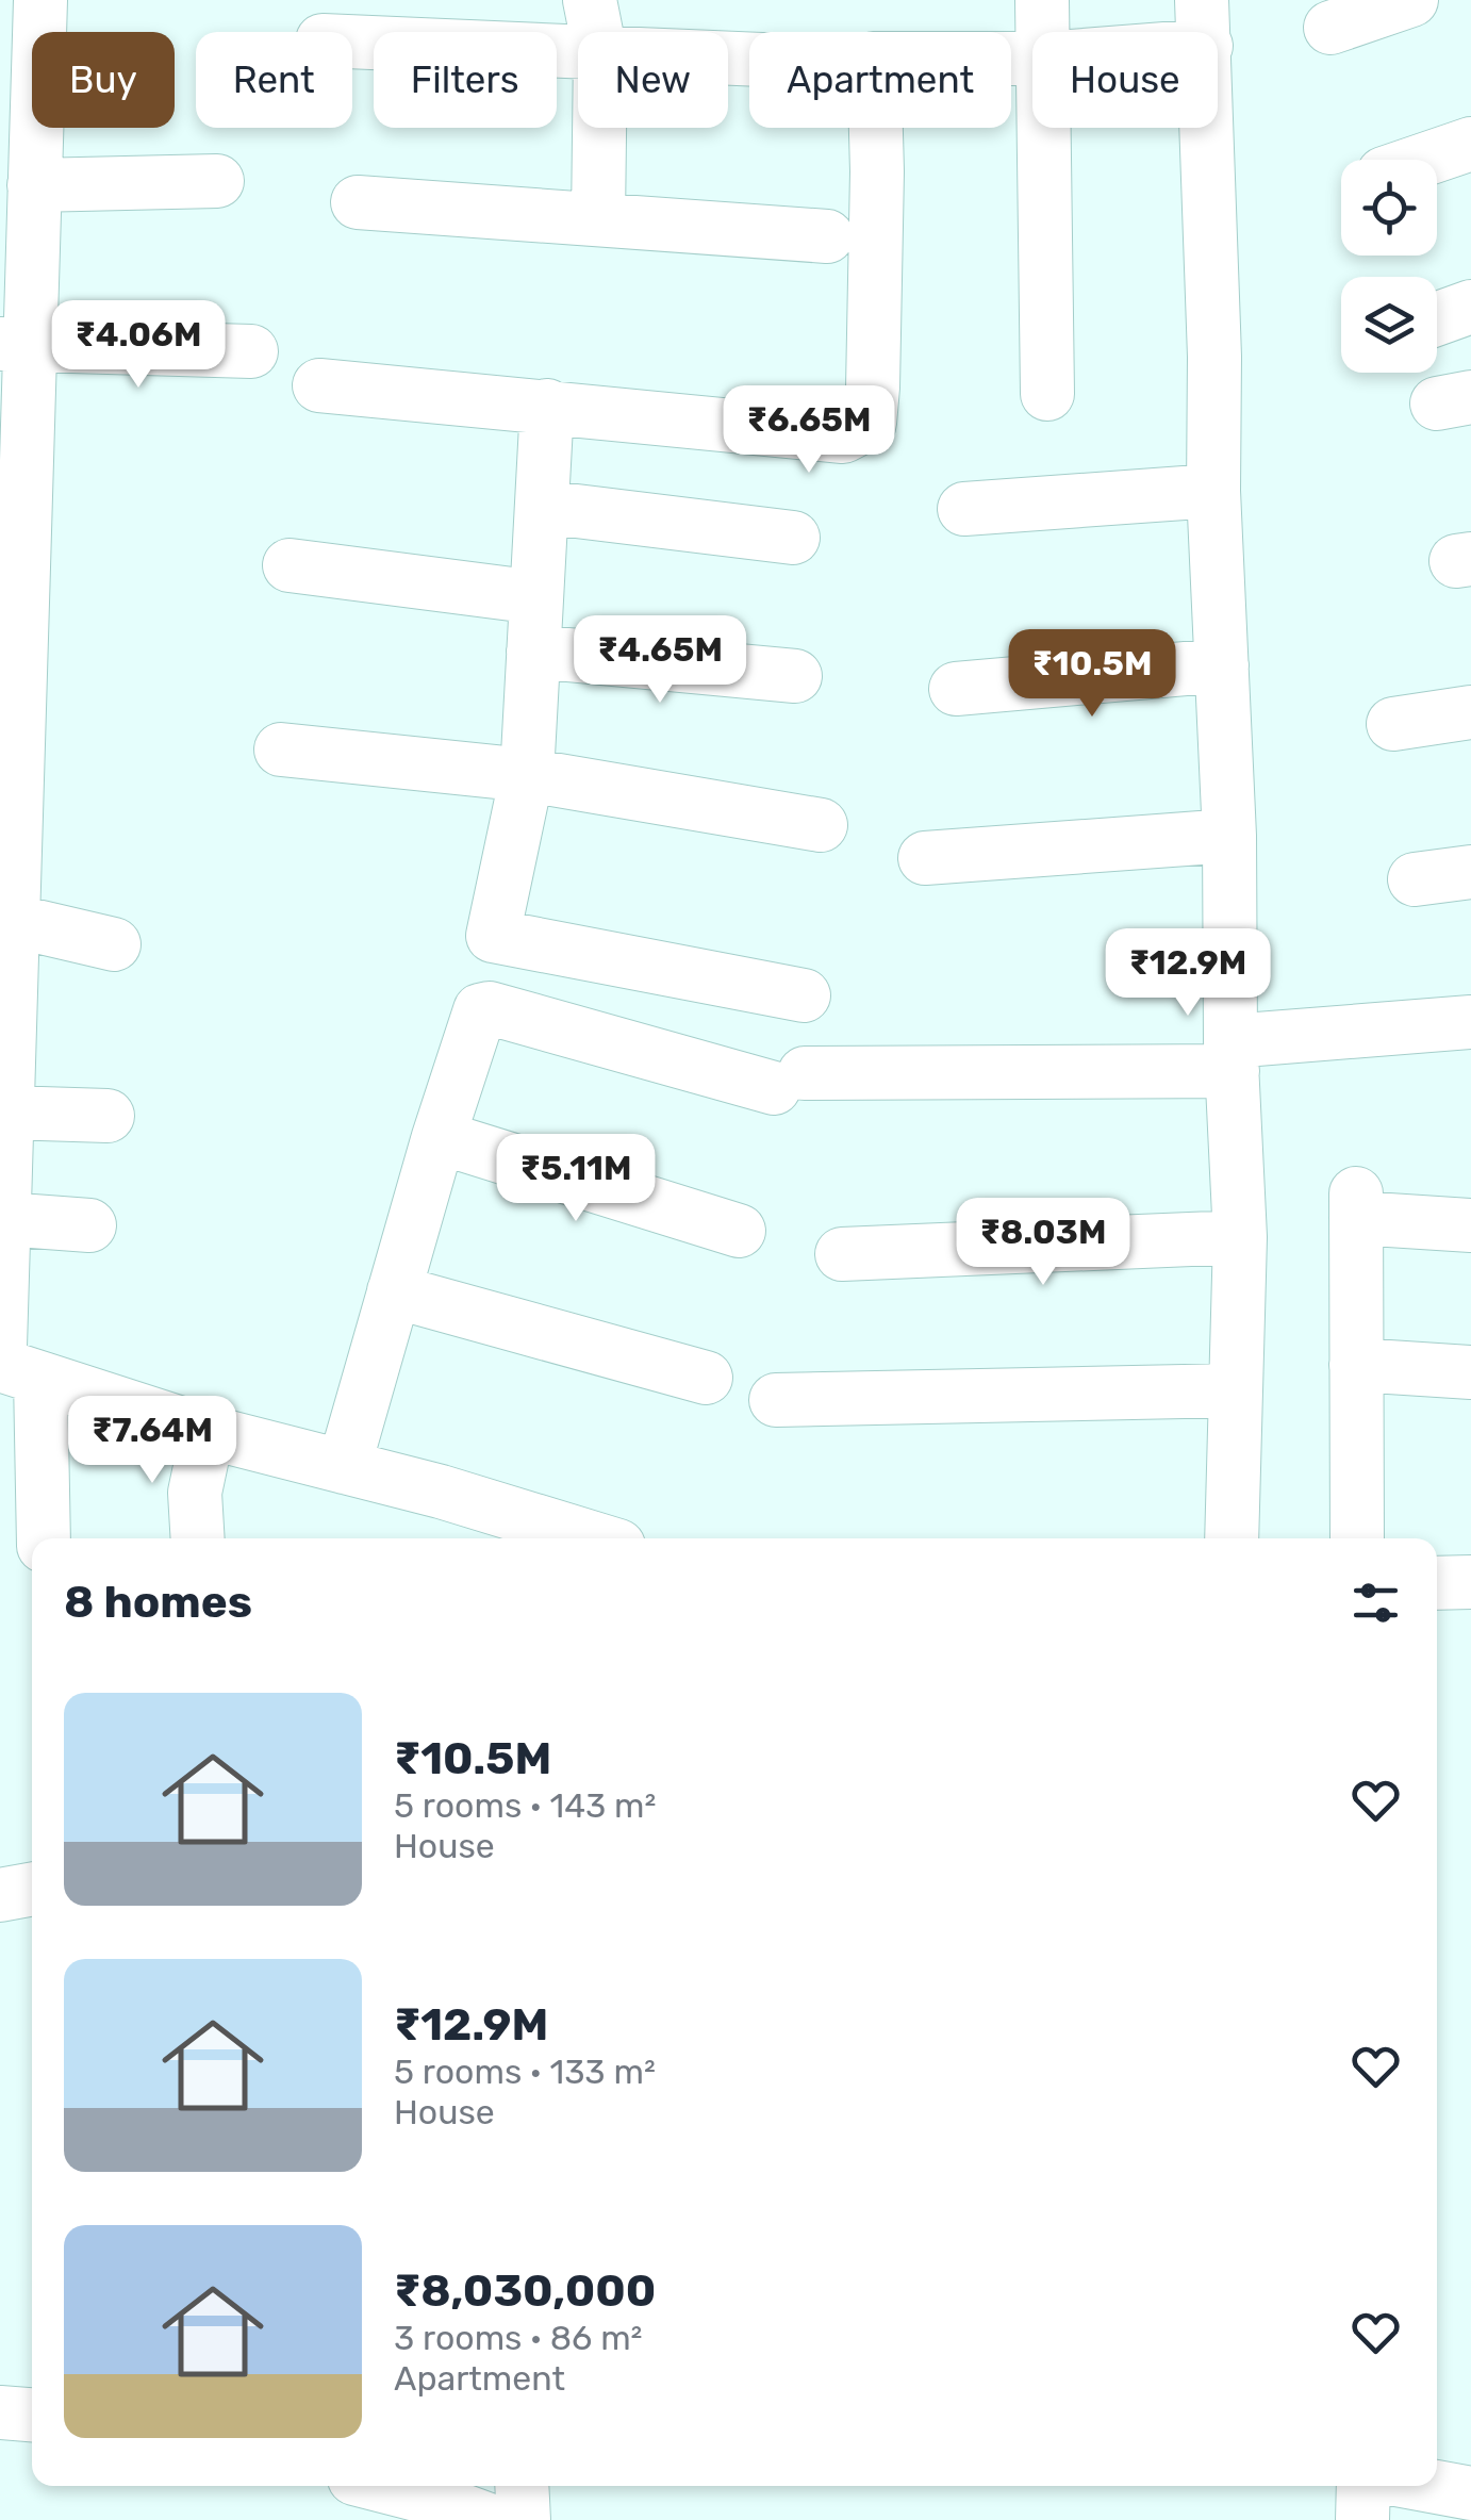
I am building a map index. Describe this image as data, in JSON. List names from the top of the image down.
{
  "page": {
    "chip": [
      "Buy",
      "Rent",
      "Filters",
      "New",
      "Apartment",
      "House"
    ],
    "price": [
      "₹4.06M",
      "₹6.65M",
      "₹4.65M",
      "₹10.5M",
      "₹12.9M",
      "₹5.11M",
      "₹8.03M",
      "₹7.64M"
    ],
    "heading": "8 homes",
    "list": [
      {
        "name": "₹10.5M",
        "note": "5 rooms · 143 m² · House"
      },
      {
        "name": "₹12.9M",
        "note": "5 rooms · 133 m² · House"
      },
      {
        "name": "₹8,030,000",
        "note": "3 rooms · 86 m² · Apartment"
      }
    ]
  }
}
